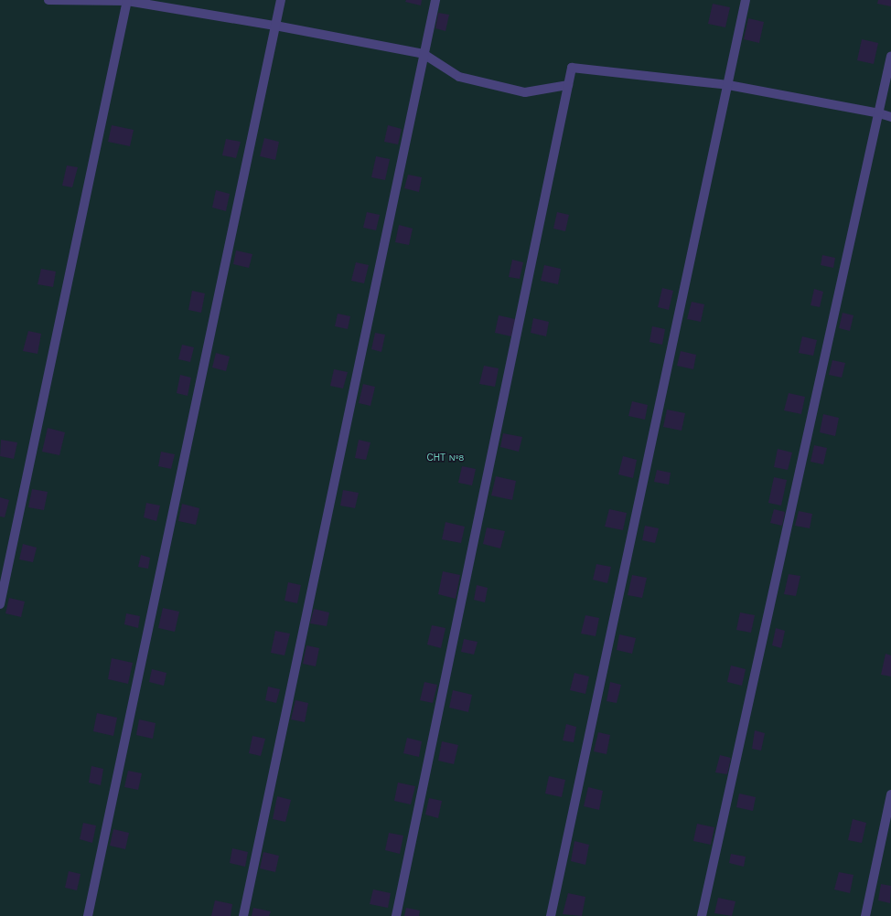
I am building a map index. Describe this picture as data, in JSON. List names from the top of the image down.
{
  "parks": ["СНТ №8"]
}
